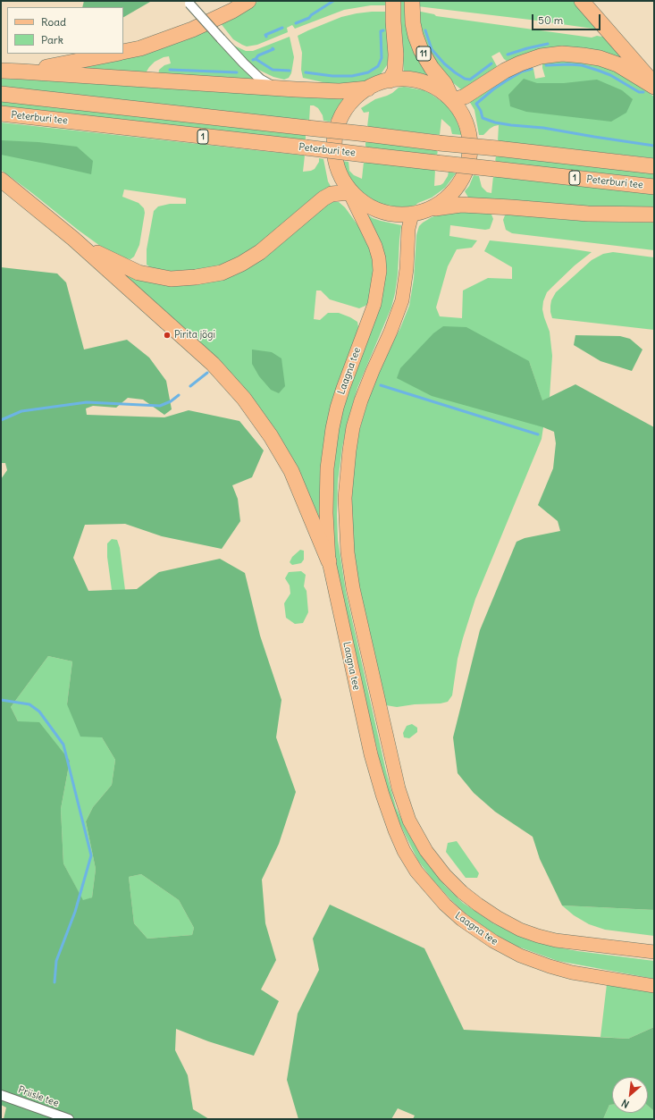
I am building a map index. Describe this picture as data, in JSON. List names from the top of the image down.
{
  "streets": {
    "highway": ["11", "Peterburi tee", "1"],
    "main road": ["Laagna tee"],
    "street": ["Priisle tee"]
  },
  "places": ["Pirita jõgi"],
  "legend": ["Road", "Park"],
  "scale_bar": "50 m",
  "north": "bottom left"
}
